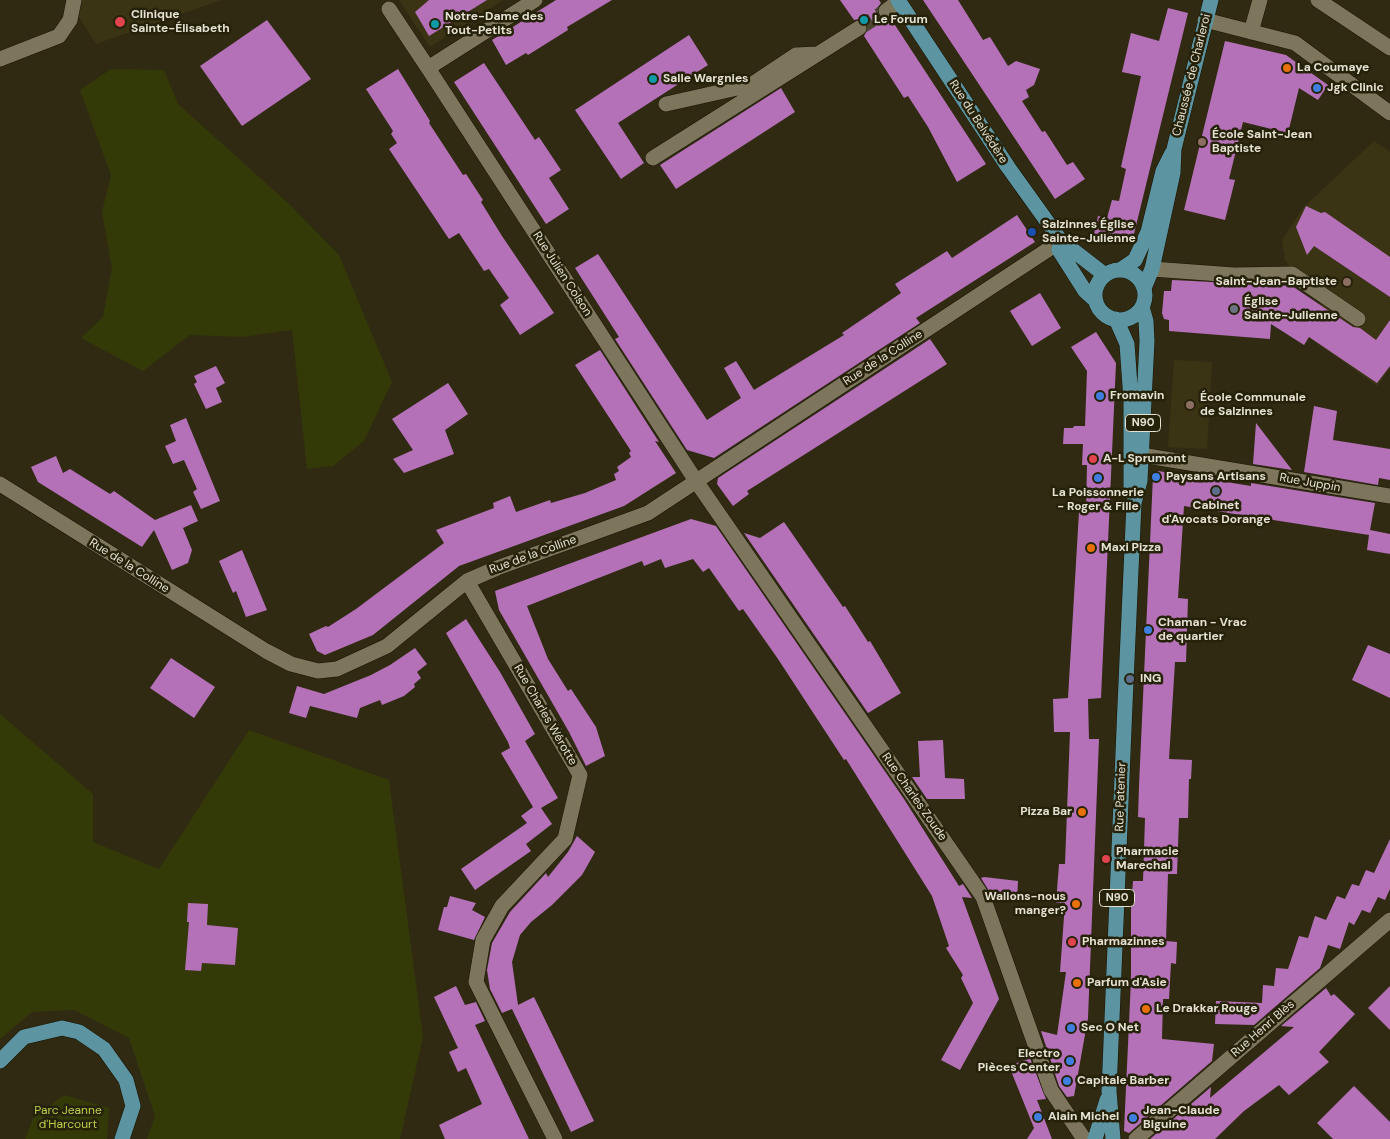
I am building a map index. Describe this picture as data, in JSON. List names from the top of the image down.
{
  "streets": {
    "main road": [
      "Chaussée de Charleroi",
      "Rue du Belvédère",
      "N90",
      "Rue Patenier"
    ],
    "street": [
      "Rue Julien Colson",
      "Rue de la Colline",
      "Rue Juppin",
      "Rue Charles Wérotte",
      "Rue Charles Zoude",
      "Rue Henri Blès"
    ]
  },
  "crossings": [
    ["Chaussée de Charleroi", "N90"],
    ["Chaussée de Charleroi", "Rue Patenier"],
    ["Rue du Belvédère", "Rue de la Colline"],
    ["Rue Julien Colson", "Rue de la Colline"],
    ["Rue Julien Colson", "Rue Charles Zoude"],
    ["Rue de la Colline", "Rue Charles Wérotte"],
    ["Rue de la Colline", "Rue Charles Zoude"],
    ["N90", "Rue Patenier"],
    ["Rue Juppin", "Rue Patenier"]
  ],
  "parks": ["Parc Jeanne d'Harcourt"],
  "places": [
    "Le Forum",
    "Clinique Sainte-Élisabeth",
    "Notre-Dame des Tout-Petits",
    "La Coumaye",
    "Salle Wargnies",
    "Jgk Clinic",
    "École Saint-Jean Baptiste",
    "Salzinnes Église Sainte-Julienne",
    "Saint-Jean-Baptiste",
    "Église Sainte-Julienne",
    "Fromavin",
    "École Communale de Salzinnes",
    "A-L Sprumont",
    "Paysans Artisans",
    "La Poissonnerie - Roger & Fille",
    "Cabinet d'Avocats Dorange",
    "Maxi Pizza",
    "Chaman - Vrac de quartier",
    "ING",
    "Pizza Bar",
    "Pharmacie Marechal",
    "Wallons-nous manger?",
    "Pharmazinnes",
    "Parfum d'Asie",
    "Le Drakkar Rouge",
    "Sec O Net",
    "Electro Pièces Center",
    "Capitale Barber",
    "Alain Michel",
    "Jean-Claude Biguine"
  ]
}
